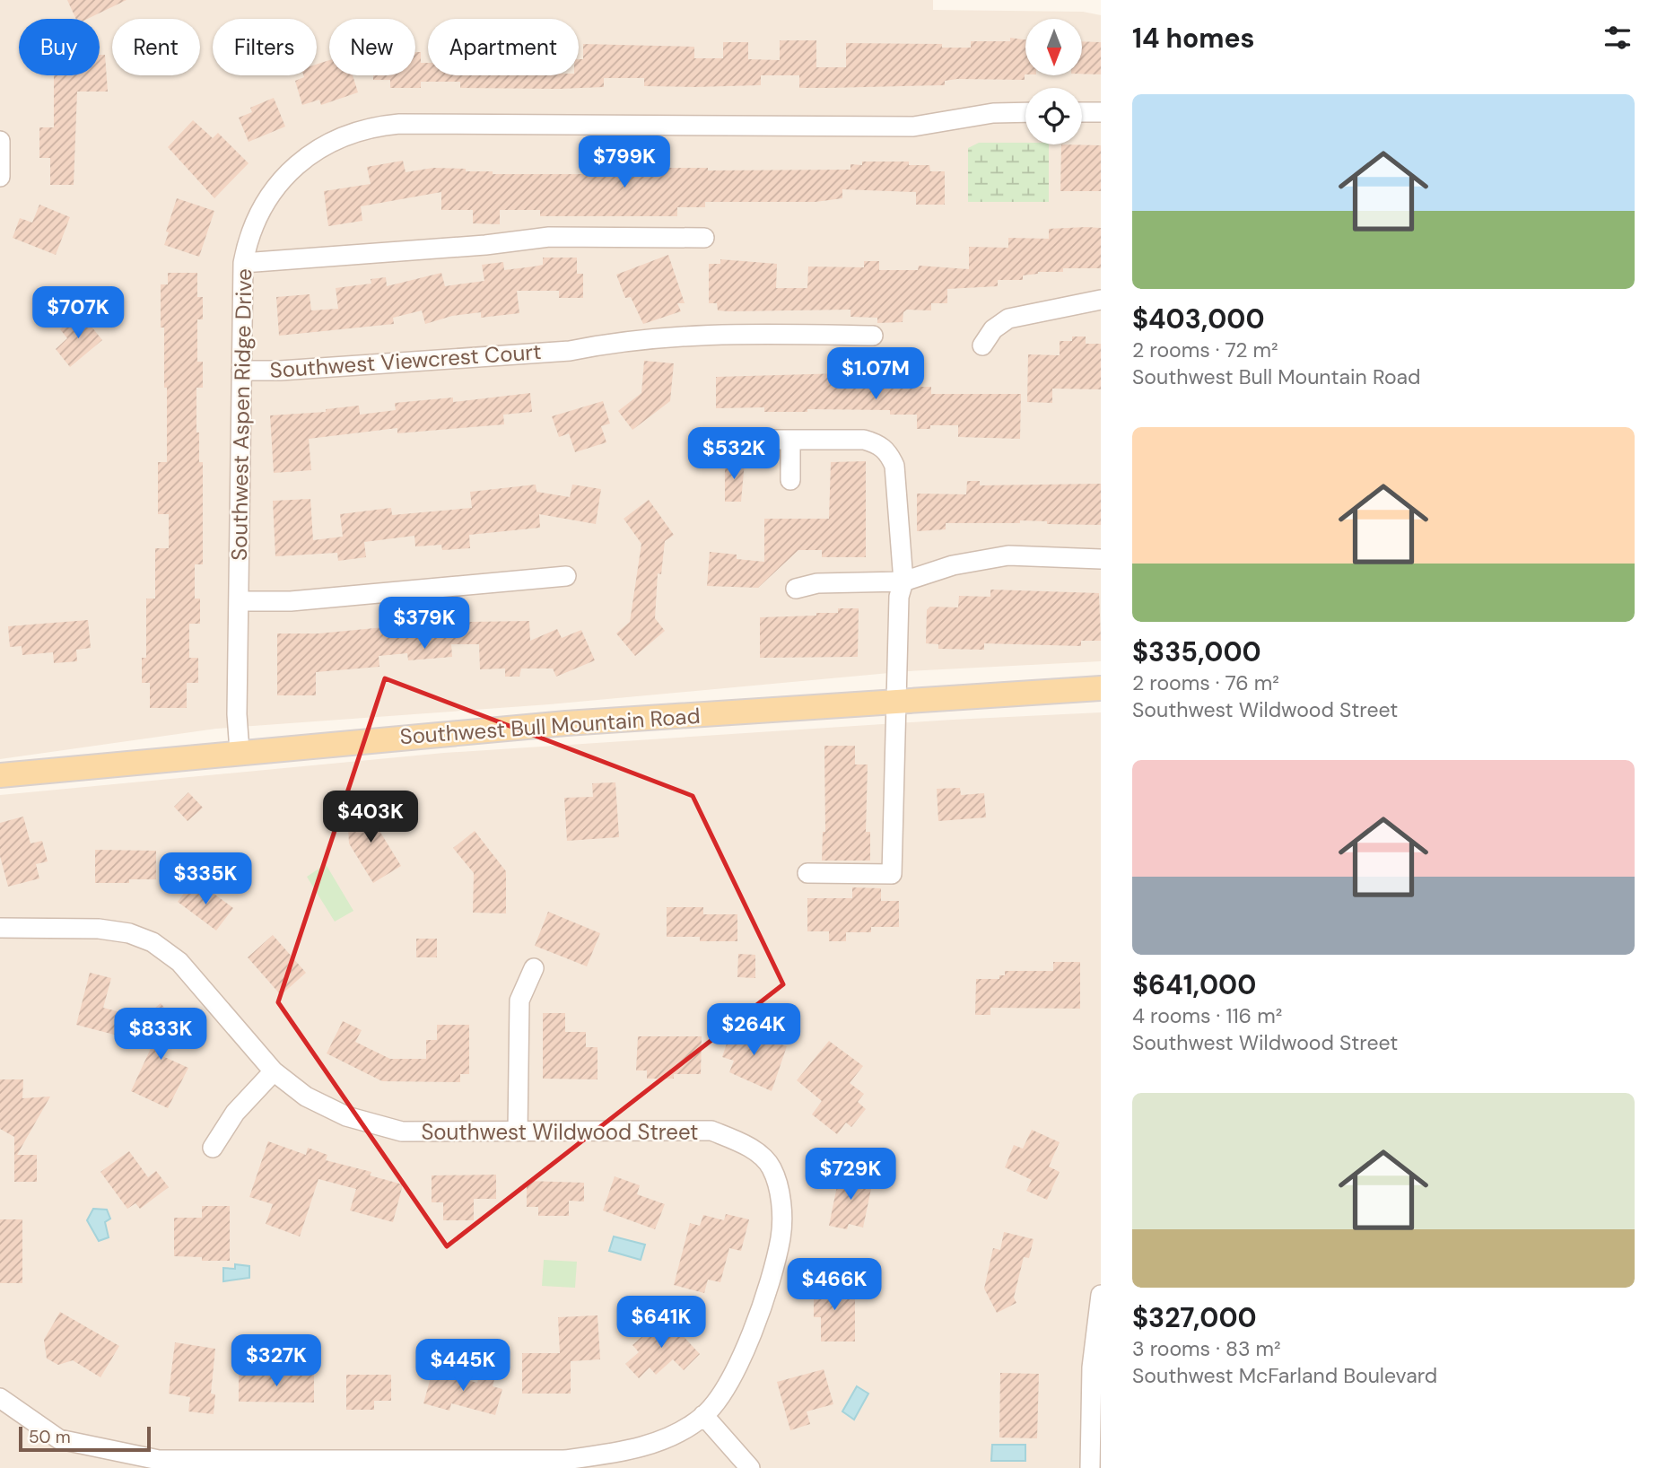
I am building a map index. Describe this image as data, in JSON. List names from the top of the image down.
{
  "streets": {
    "main road": ["Southwest Bull Mountain Road"],
    "street": ["Southwest Viewcrest Court", "Southwest Aspen Ridge Drive", "Southwest Wildwood Street"]
  },
  "crossings": [
    ["Southwest Viewcrest Court", "Southwest Aspen Ridge Drive"],
    ["Southwest Aspen Ridge Drive", "Southwest Bull Mountain Road"]
  ],
  "scale_bar": "50 m",
  "north": "bottom",
  "page": {
    "heading": "14 homes",
    "chip": [
      "Buy",
      "Rent",
      "Filters",
      "New",
      "Apartment"
    ],
    "list": [
      {
        "name": "$403,000",
        "note": "2 rooms · 72 m² · Southwest Bull Mountain Road"
      },
      {
        "name": "$335,000",
        "note": "2 rooms · 76 m² · Southwest Wildwood Street"
      },
      {
        "name": "$641,000",
        "note": "4 rooms · 116 m² · Southwest Wildwood Street"
      },
      {
        "name": "$327,000",
        "note": "3 rooms · 83 m² · Southwest McFarland Boulevard"
      }
    ],
    "price": [
      "$799K",
      "$707K",
      "$1.07M",
      "$532K",
      "$379K",
      "$403K",
      "$335K",
      "$264K",
      "$833K",
      "$729K",
      "$466K",
      "$641K",
      "$327K",
      "$445K"
    ],
    "scale": "50 m"
  }
}
